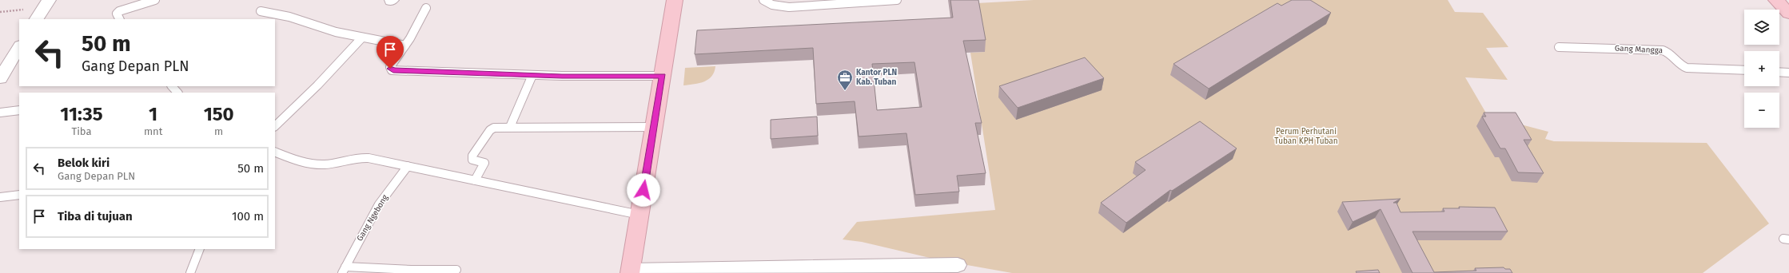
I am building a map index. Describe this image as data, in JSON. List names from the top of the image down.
{
  "streets": {
    "lane": ["Gang Mangga", "Gang Ngebong"]
  },
  "parks": ["Perum Perhutani Tuban KPH Tuban"],
  "places": {
    "office": ["Kantor PLN Kab. Tuban"]
  },
  "page": {
    "map_buttons": ["+", "−"],
    "turn": ["50 m", "Gang Depan PLN"],
    "eta": [
      "11:35",
      "Tiba",
      "1",
      "mnt",
      "150",
      "m"
    ],
    "list": [
      {
        "name": "Belok kiri",
        "note": "Gang Depan PLN",
        "value": "50 m"
      },
      {
        "name": "Tiba di tujuan",
        "value": "100 m"
      }
    ]
  }
}
